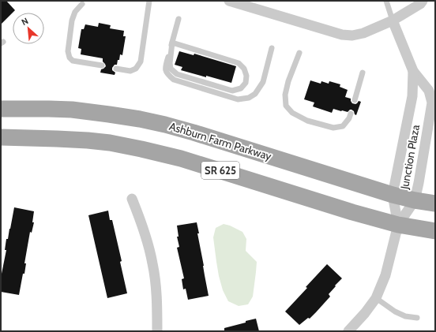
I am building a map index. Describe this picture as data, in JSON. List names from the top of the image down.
{
  "streets": {
    "main road": ["Ashburn Farm Parkway", "SR 625"],
    "street": ["Junction Plaza"]
  },
  "crossings": [
    ["Ashburn Farm Parkway", "Junction Plaza"],
    ["Junction Plaza", "SR 625"]
  ],
  "north": "top left"
}
